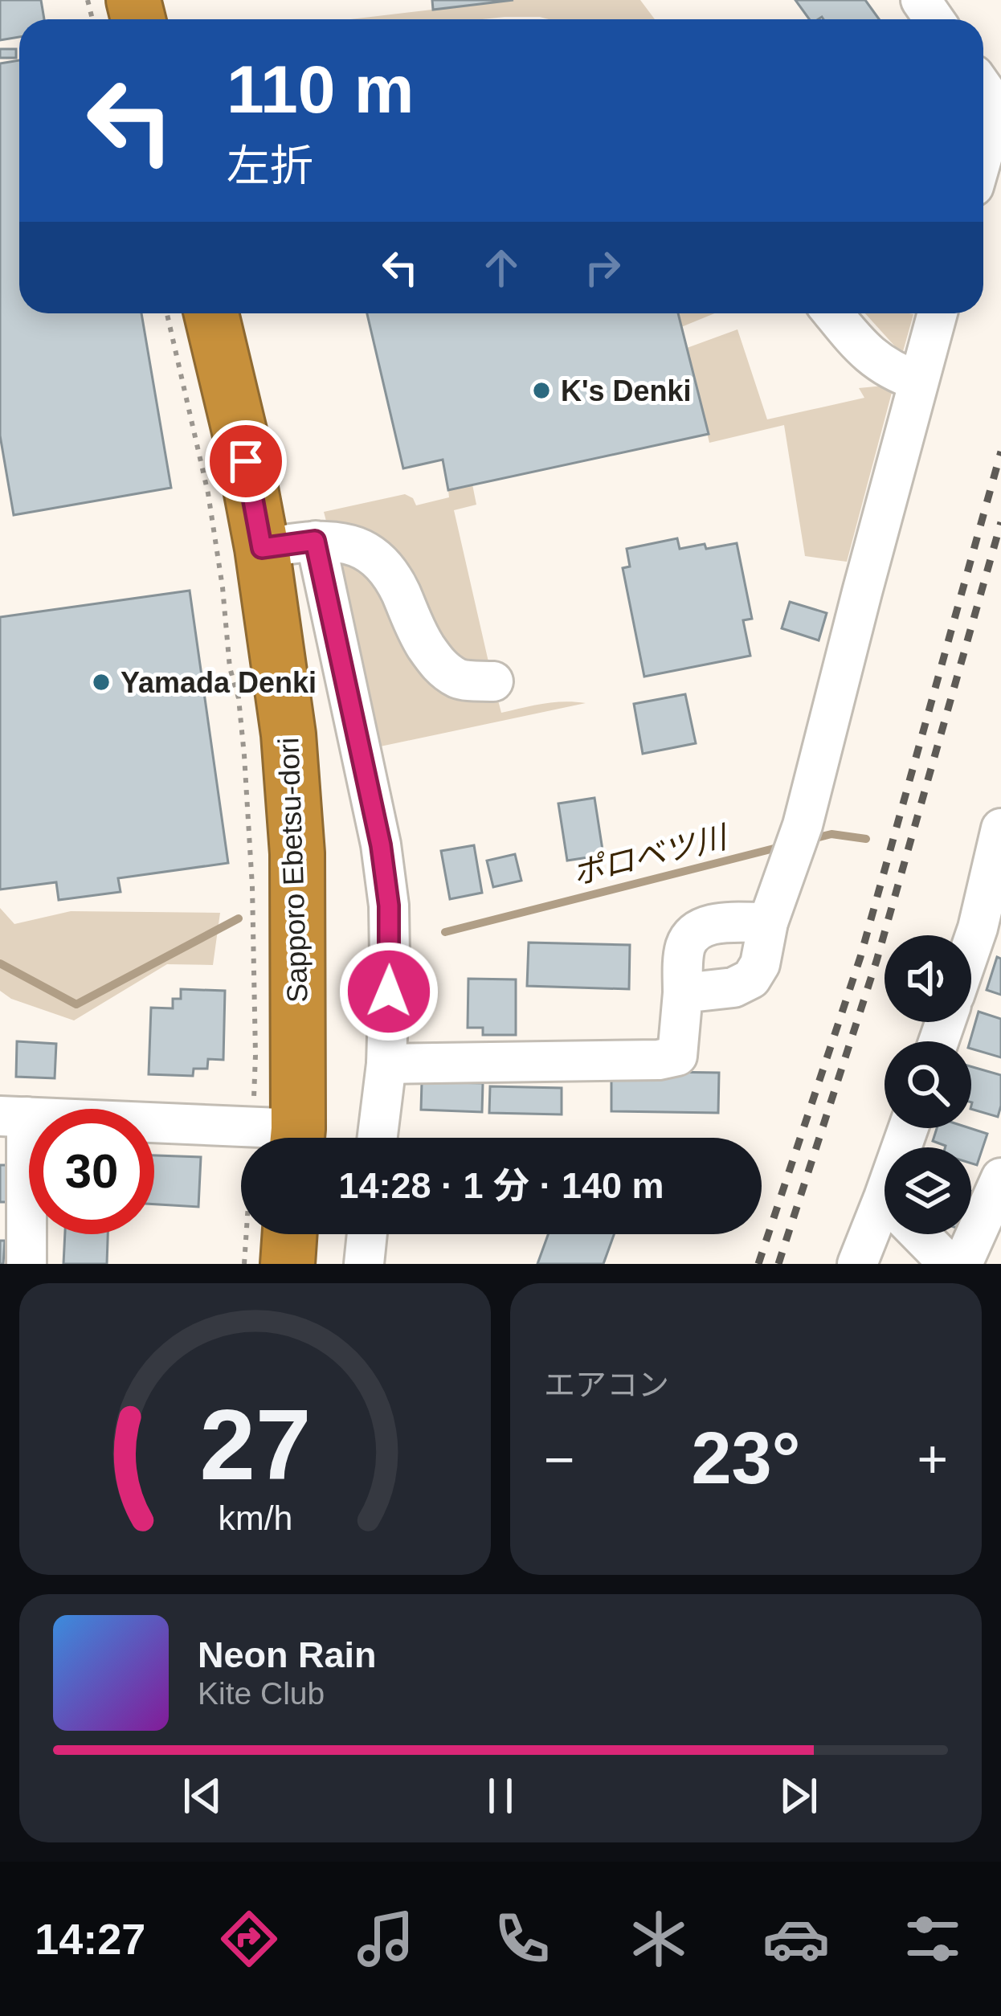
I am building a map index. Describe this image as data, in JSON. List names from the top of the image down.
{
  "streets": {
    "highway": ["Sapporo Ebetsu-dori"]
  },
  "water": ["ポロベツ川"],
  "places": ["K's Denki", "Yamada Denki"],
  "page": {
    "turn": ["110 m", "左折"],
    "limit": "30",
    "trip": "14:28 · 1 分 · 140 m",
    "tile": "エアコン",
    "heat": ["−", "23°", "+"],
    "song": ["Neon Rain", "Kite Club"],
    "tabs": "14:27",
    "gauge": ["27", "km/h"]
  }
}
